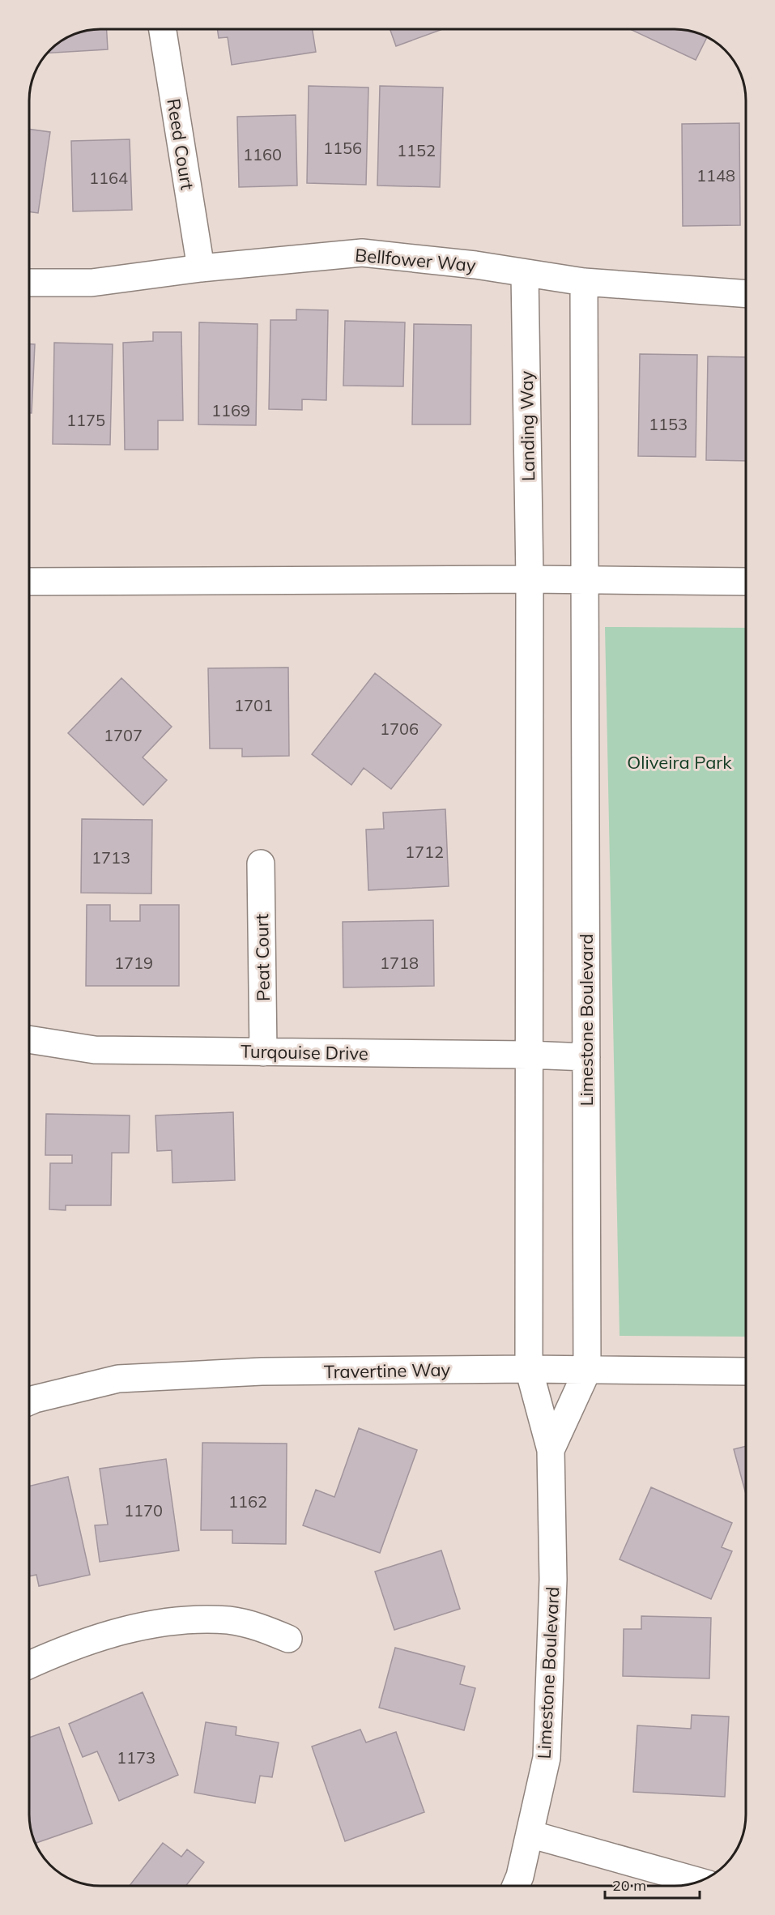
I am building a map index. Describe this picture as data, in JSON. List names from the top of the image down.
{
  "streets": {
    "street": [
      "Reed Court",
      "Bellfower Way",
      "Landing Way",
      "Peat Court",
      "Limestone Boulevard",
      "Turqouise Drive",
      "Travertine Way"
    ]
  },
  "crossings": [
    ["Reed Court", "Bellfower Way"],
    ["Bellfower Way", "Landing Way"],
    ["Landing Way", "Limestone Boulevard"],
    ["Peat Court", "Turqouise Drive"],
    ["Limestone Boulevard", "Turqouise Drive"],
    ["Limestone Boulevard", "Travertine Way"]
  ],
  "parks": ["Oliveira Park"],
  "house_numbers": [
    "1156",
    "1152",
    "1160",
    "1148",
    "1164",
    "1169",
    "1175",
    "1153",
    "1701",
    "1706",
    "1707",
    "1712",
    "1713",
    "1719",
    "1718",
    "1162",
    "1170",
    "1173"
  ],
  "scale_bar": "20 m"
}
